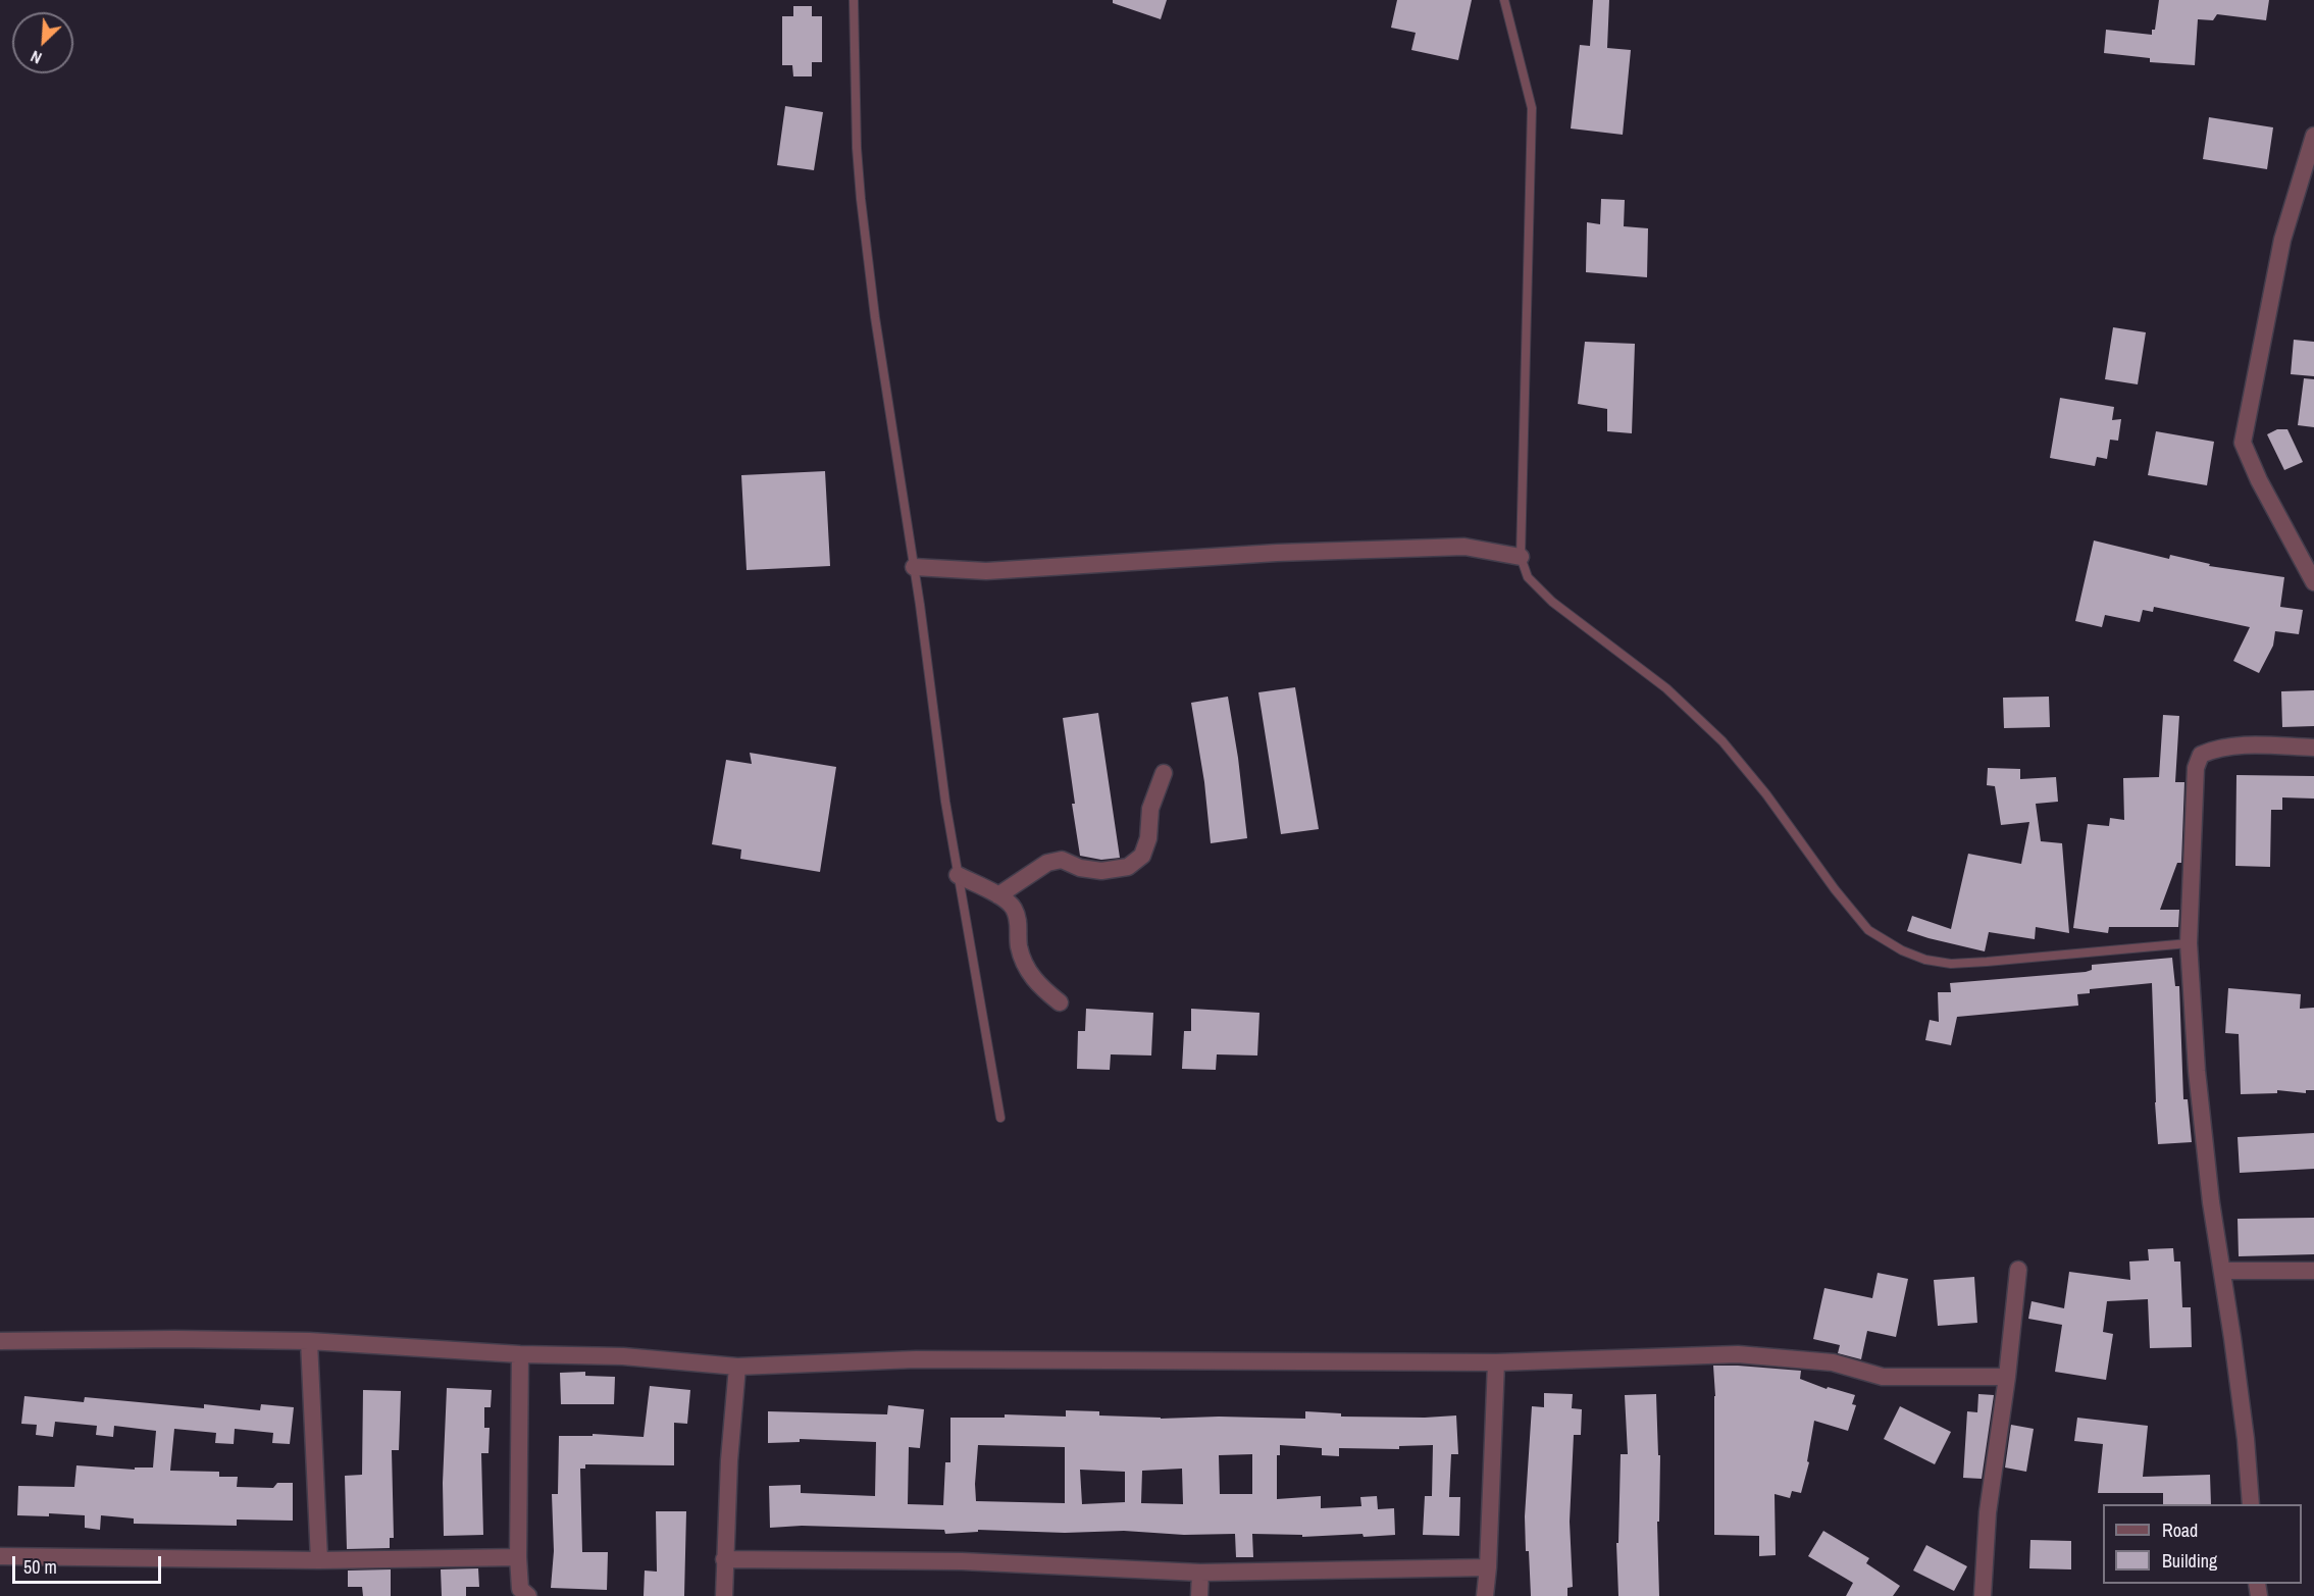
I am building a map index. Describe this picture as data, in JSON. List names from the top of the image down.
{
  "legend": ["Road", "Building"],
  "scale_bar": "50 m",
  "north": "bottom left"
}
